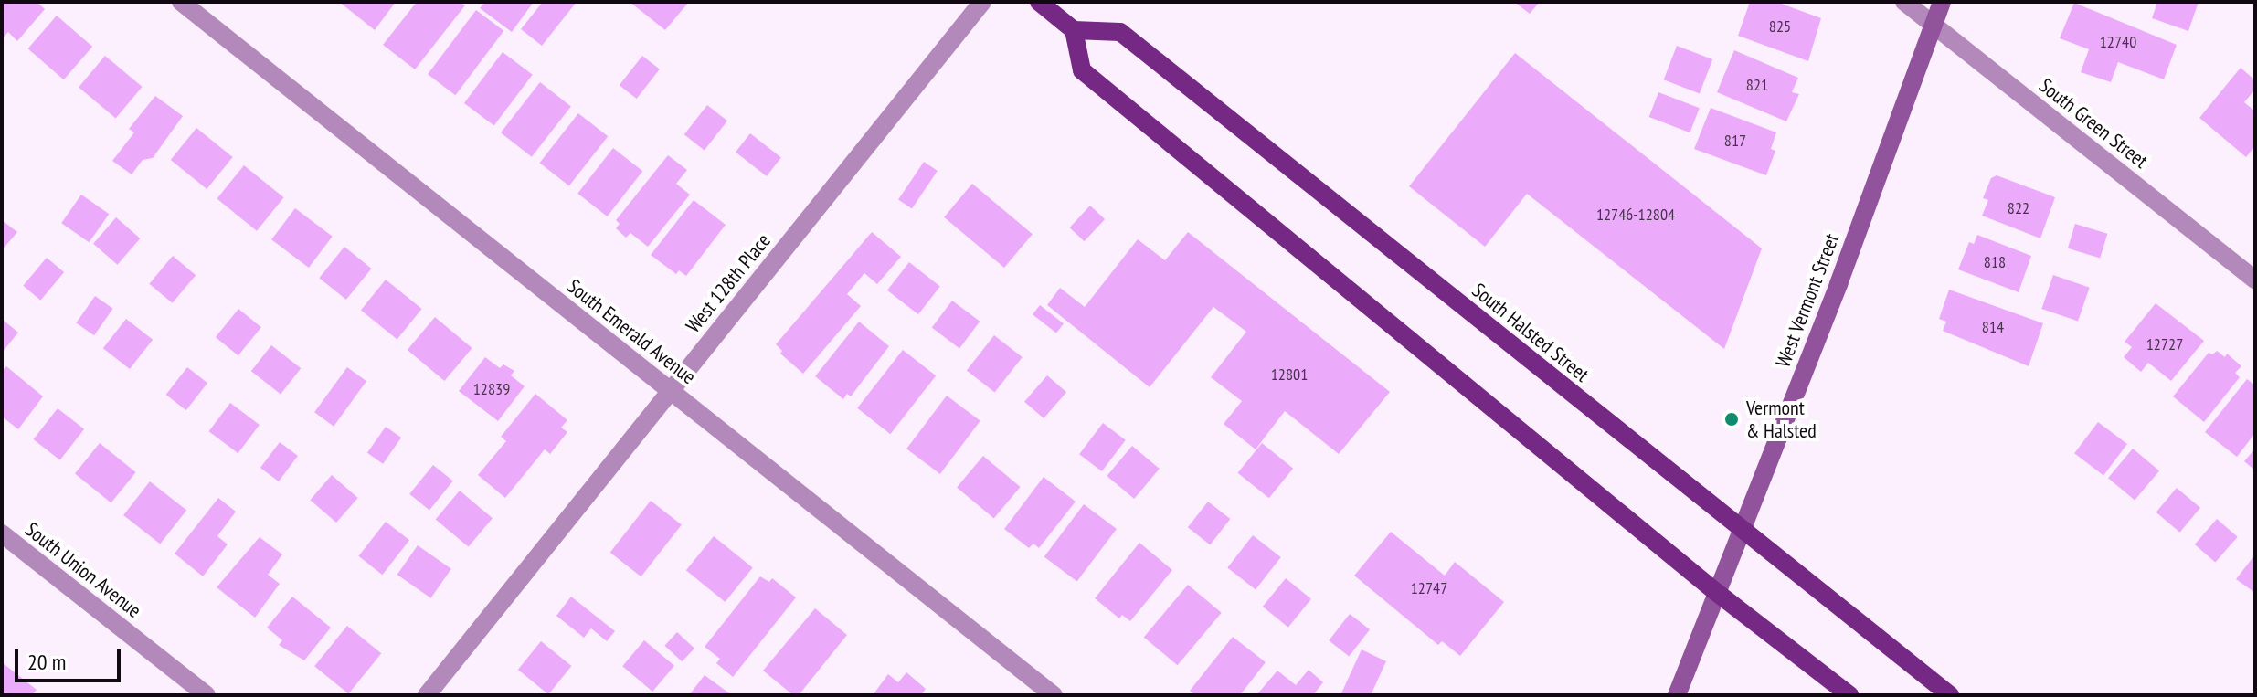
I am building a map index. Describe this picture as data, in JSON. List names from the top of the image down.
{
  "streets": {
    "main road": ["South Halsted Street"],
    "street": [
      "South Green Street",
      "West 128th Place",
      "West Vermont Street",
      "South Emerald Avenue",
      "South Union Avenue"
    ]
  },
  "crossings": [
    ["South Green Street", "West Vermont Street"],
    ["West 128th Place", "South Emerald Avenue"],
    ["West Vermont Street", "South Halsted Street"]
  ],
  "places": ["Vermont & Halsted"],
  "house_numbers": [
    "825",
    "12740",
    "821",
    "817",
    "822",
    "12746-12804",
    "818",
    "814",
    "12727",
    "12801",
    "12839",
    "12747"
  ],
  "scale_bar": "20 m"
}
